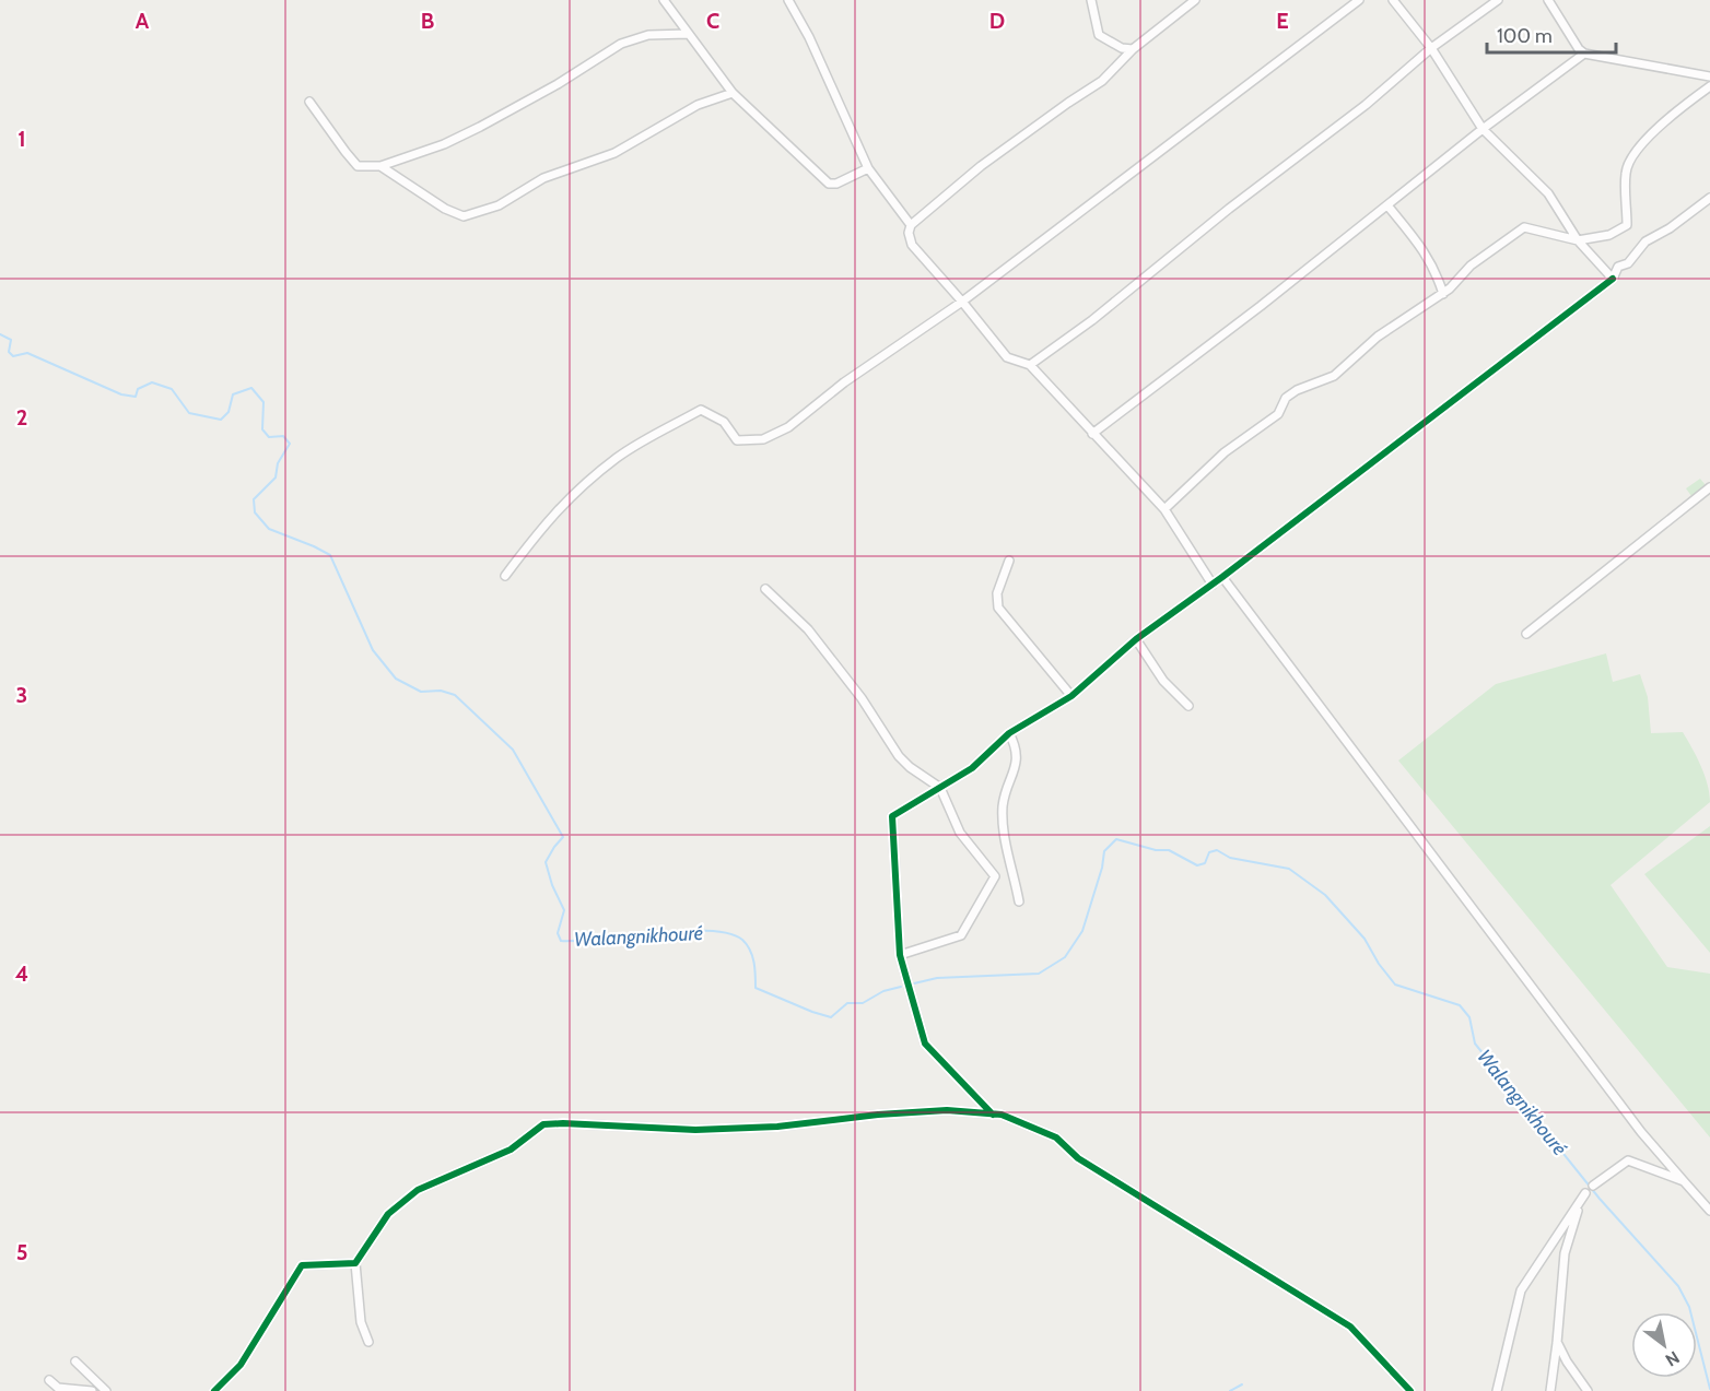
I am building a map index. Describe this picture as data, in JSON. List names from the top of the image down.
{
  "water": ["Walangnikhouré"],
  "scale_bar": "100 m",
  "north": "bottom right",
  "grid": {
    "columns": [
      "A",
      "B",
      "C",
      "D",
      "E"
    ],
    "rows": [
      "1",
      "2",
      "3",
      "4",
      "5"
    ]
  }
}
